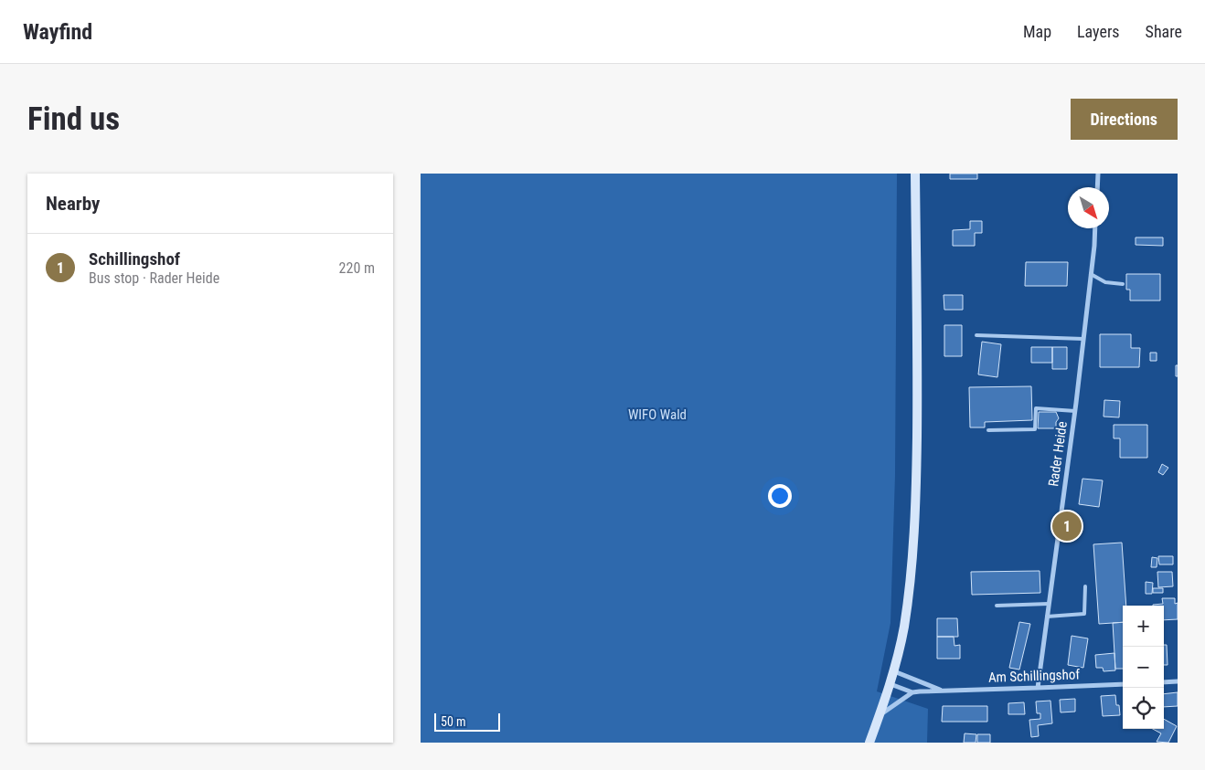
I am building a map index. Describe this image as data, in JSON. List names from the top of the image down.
{
  "streets": {
    "street": ["Rader Heide", "Am Schillingshof"]
  },
  "crossings": [
    ["Rader Heide", "Am Schillingshof"]
  ],
  "parks": ["WIFO Wald"],
  "scale_bar": "50 m",
  "north": "bottom right",
  "page": {
    "header": "Wayfind",
    "nav": ["Map", "Layers", "Share"],
    "buttons": "Directions",
    "title": "Find us",
    "heading": "Nearby",
    "list": [
      {
        "mark": "1",
        "name": "Schillingshof",
        "note": "Bus stop · Rader Heide",
        "value": "220 m"
      }
    ],
    "pins": "1",
    "map_buttons": ["+", "−"],
    "scale": "50 m"
  }
}
